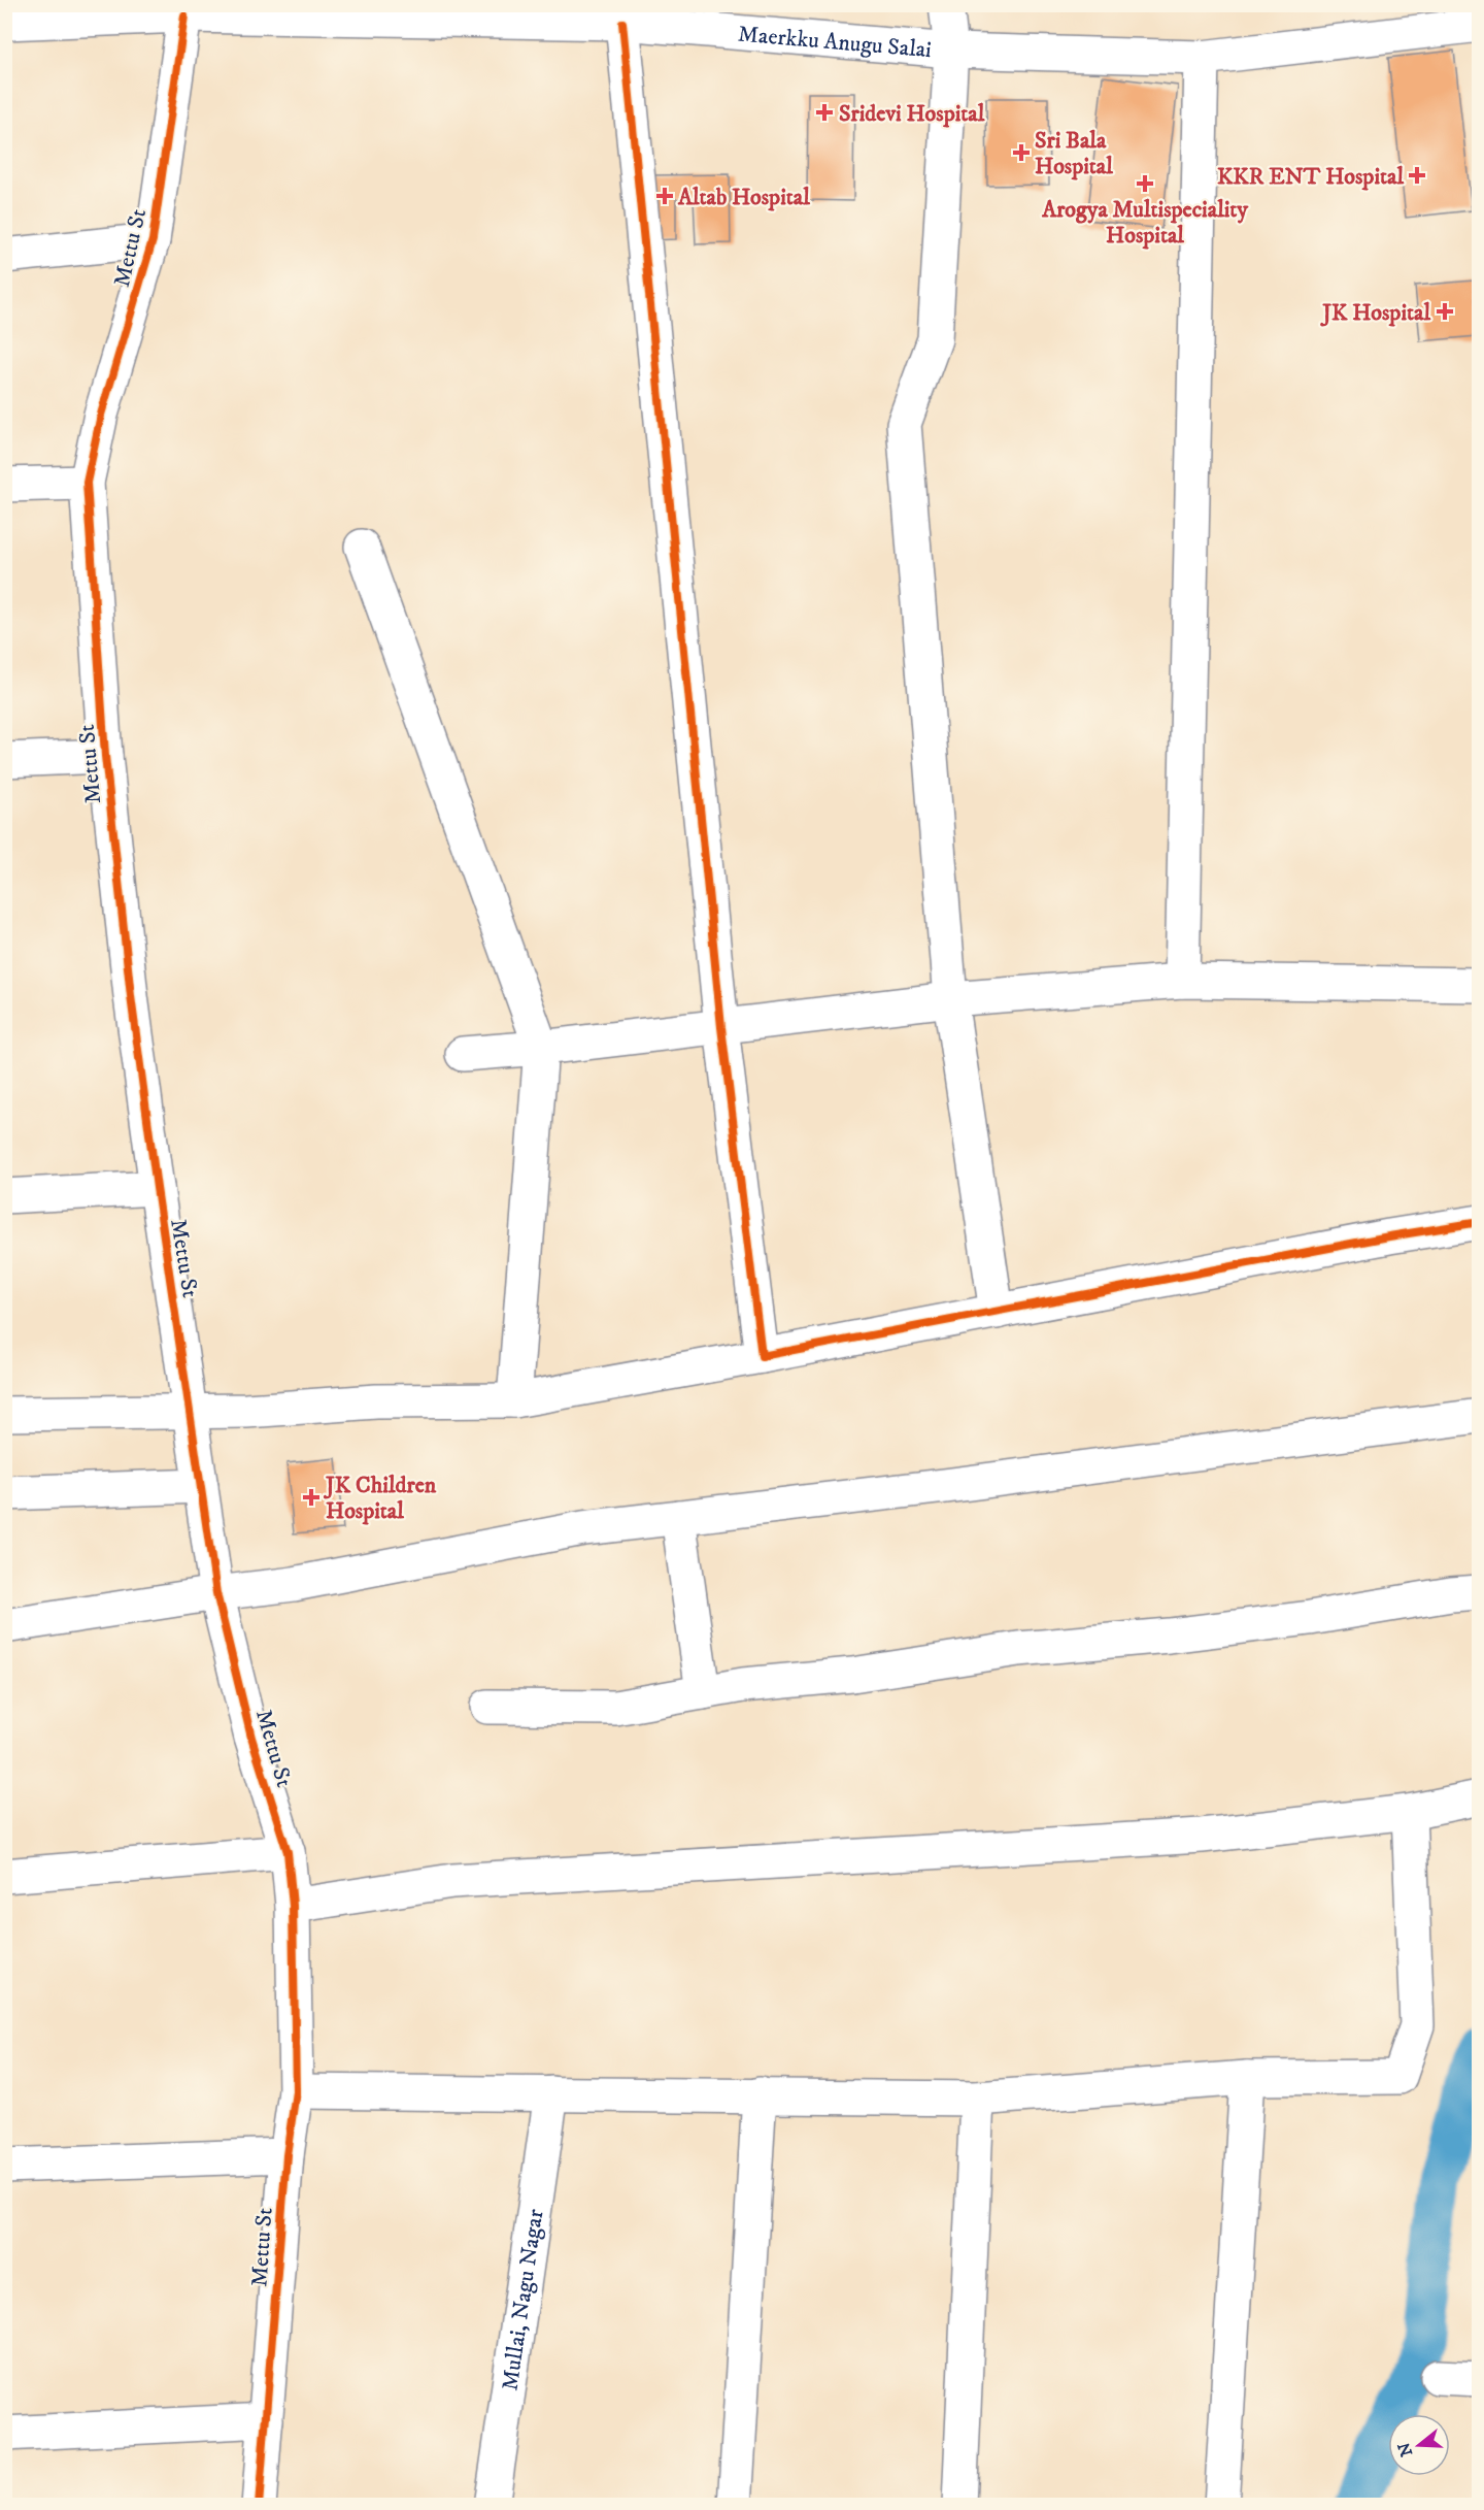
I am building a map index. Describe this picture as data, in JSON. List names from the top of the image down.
{
  "streets": {
    "street": ["Maerkku Anugu Salai", "Mettu St", "Mullai, Nagu Nagar"]
  },
  "crossings": [
    ["Maerkku Anugu Salai", "Mettu St"]
  ],
  "places": {
    "health": [
      "Sridevi Hospital",
      "Sri Bala Hospital",
      "KKR ENT Hospital",
      "Arogya Multispeciality Hospital",
      "Altab Hospital",
      "JK Hospital",
      "JK Children Hospital"
    ]
  },
  "north": "left"
}
